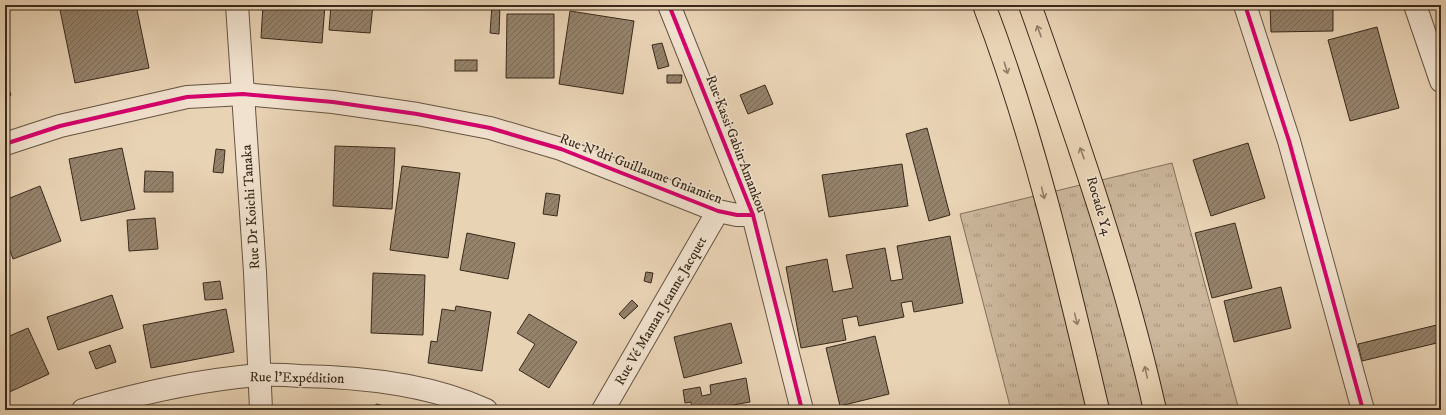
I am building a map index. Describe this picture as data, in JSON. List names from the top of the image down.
{
  "streets": {
    "highway": ["Rocade Y4"],
    "street": [
      "Rue Kassi Gabin Amankou",
      "Rue N'dri Guillaume Gniamien",
      "Rue Dr Koichi Tanaka",
      "Rue Vé Maman Jeanne Jacquet",
      "Rue l'Expédition"
    ]
  },
  "crossings": [
    ["Rue Kassi Gabin Amankou", "Rue N'dri Guillaume Gniamien"],
    ["Rue N'dri Guillaume Gniamien", "Rue Dr Koichi Tanaka"],
    ["Rue N'dri Guillaume Gniamien", "Rue Vé Maman Jeanne Jacquet"],
    ["Rue Dr Koichi Tanaka", "Rue l'Expédition"]
  ]
}
